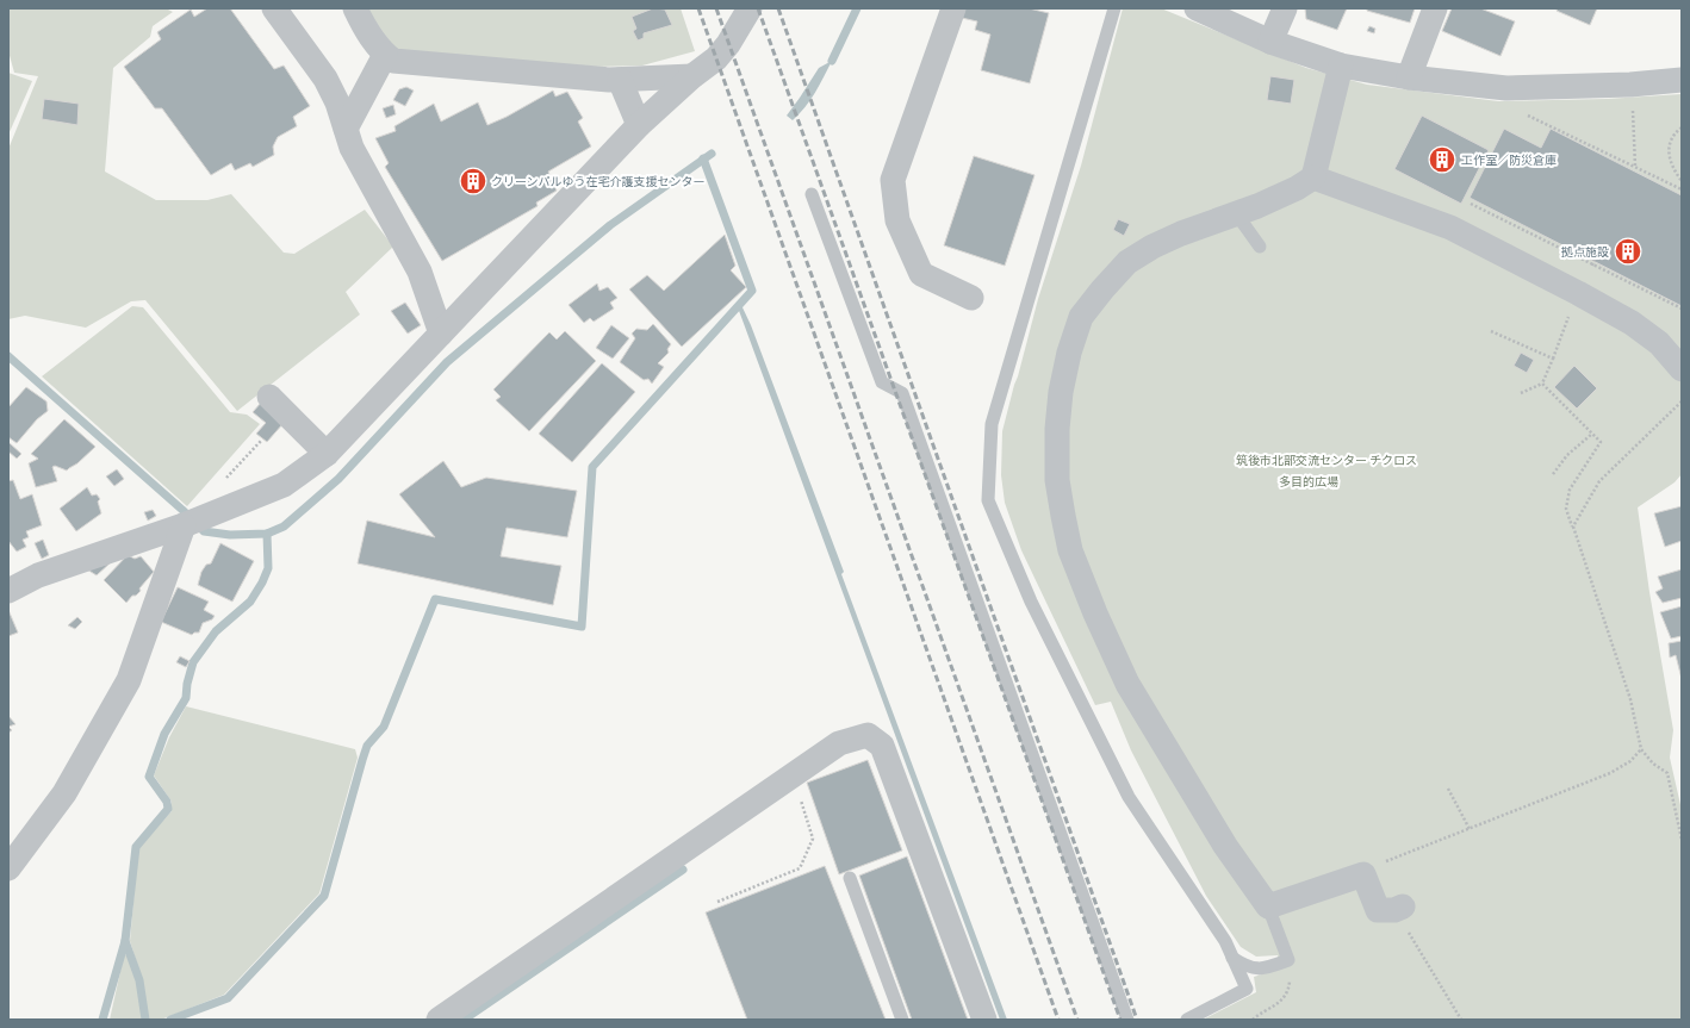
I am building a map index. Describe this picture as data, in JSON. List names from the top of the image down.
{
  "parks": ["筑後市北部交流センター チクロス", "多目的広場"],
  "places": {
    "building": ["工作室／防災倉庫", "クリーンパルゆう在宅介護支援センター", "拠点施設"]
  }
}
